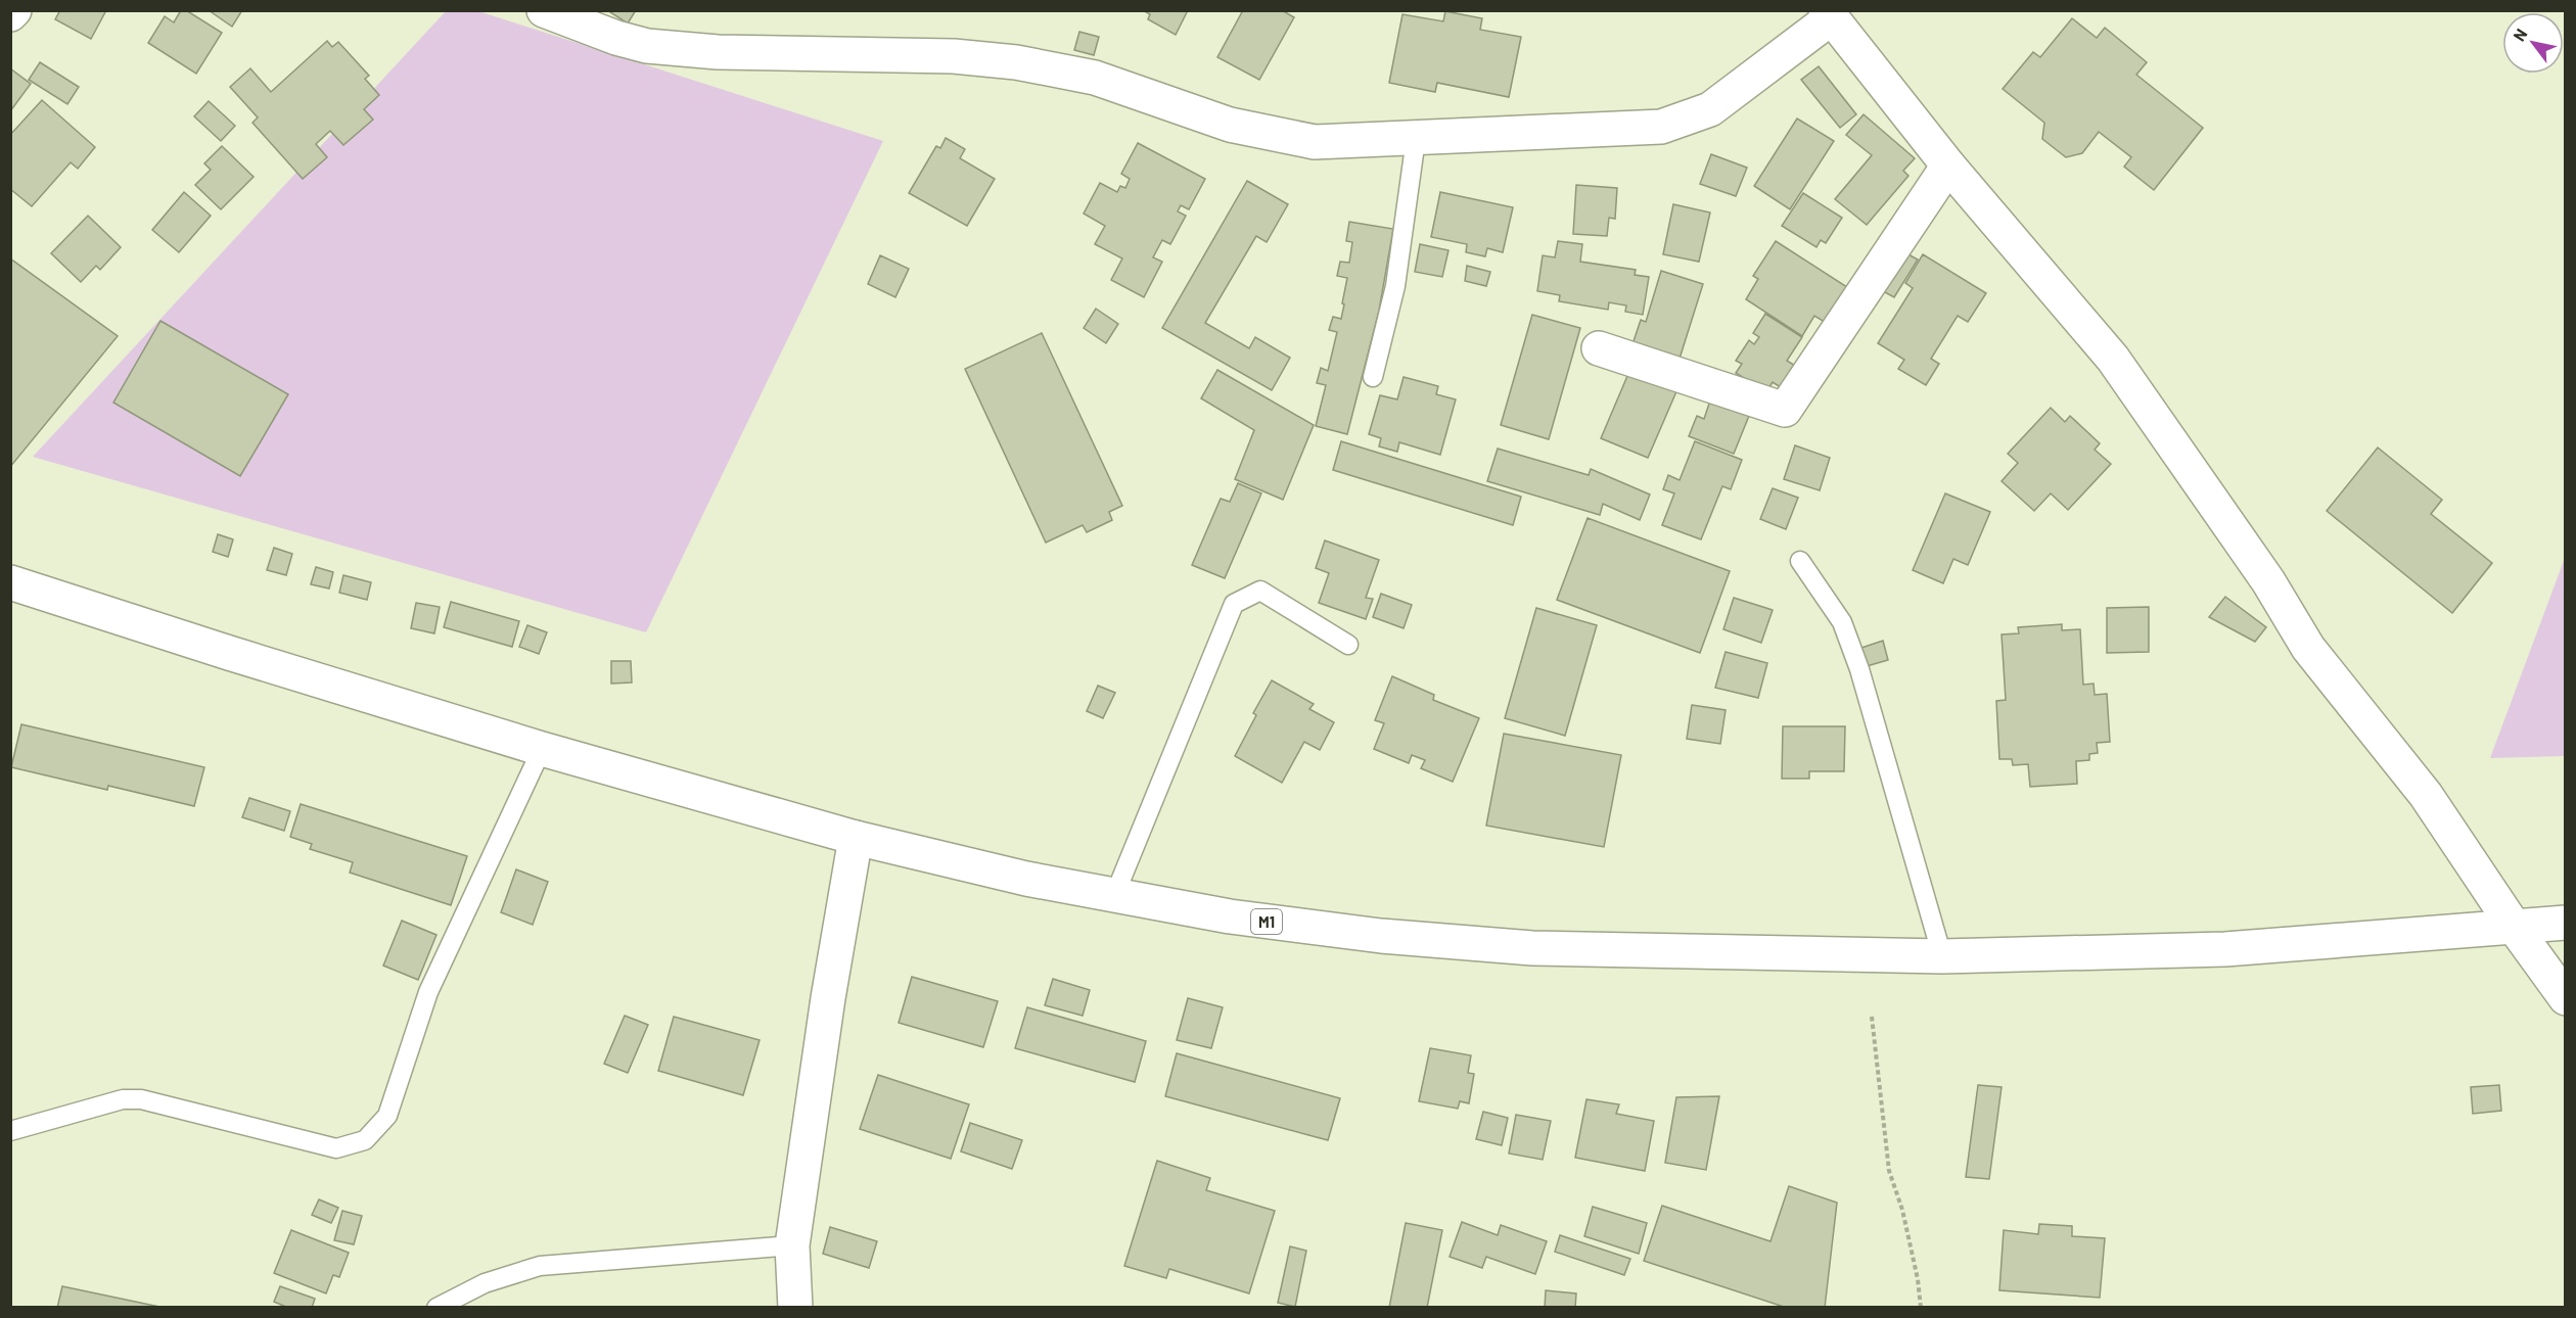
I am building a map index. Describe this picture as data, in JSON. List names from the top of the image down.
{
  "streets": {
    "main road": ["M1"]
  },
  "north": "top left"
}
